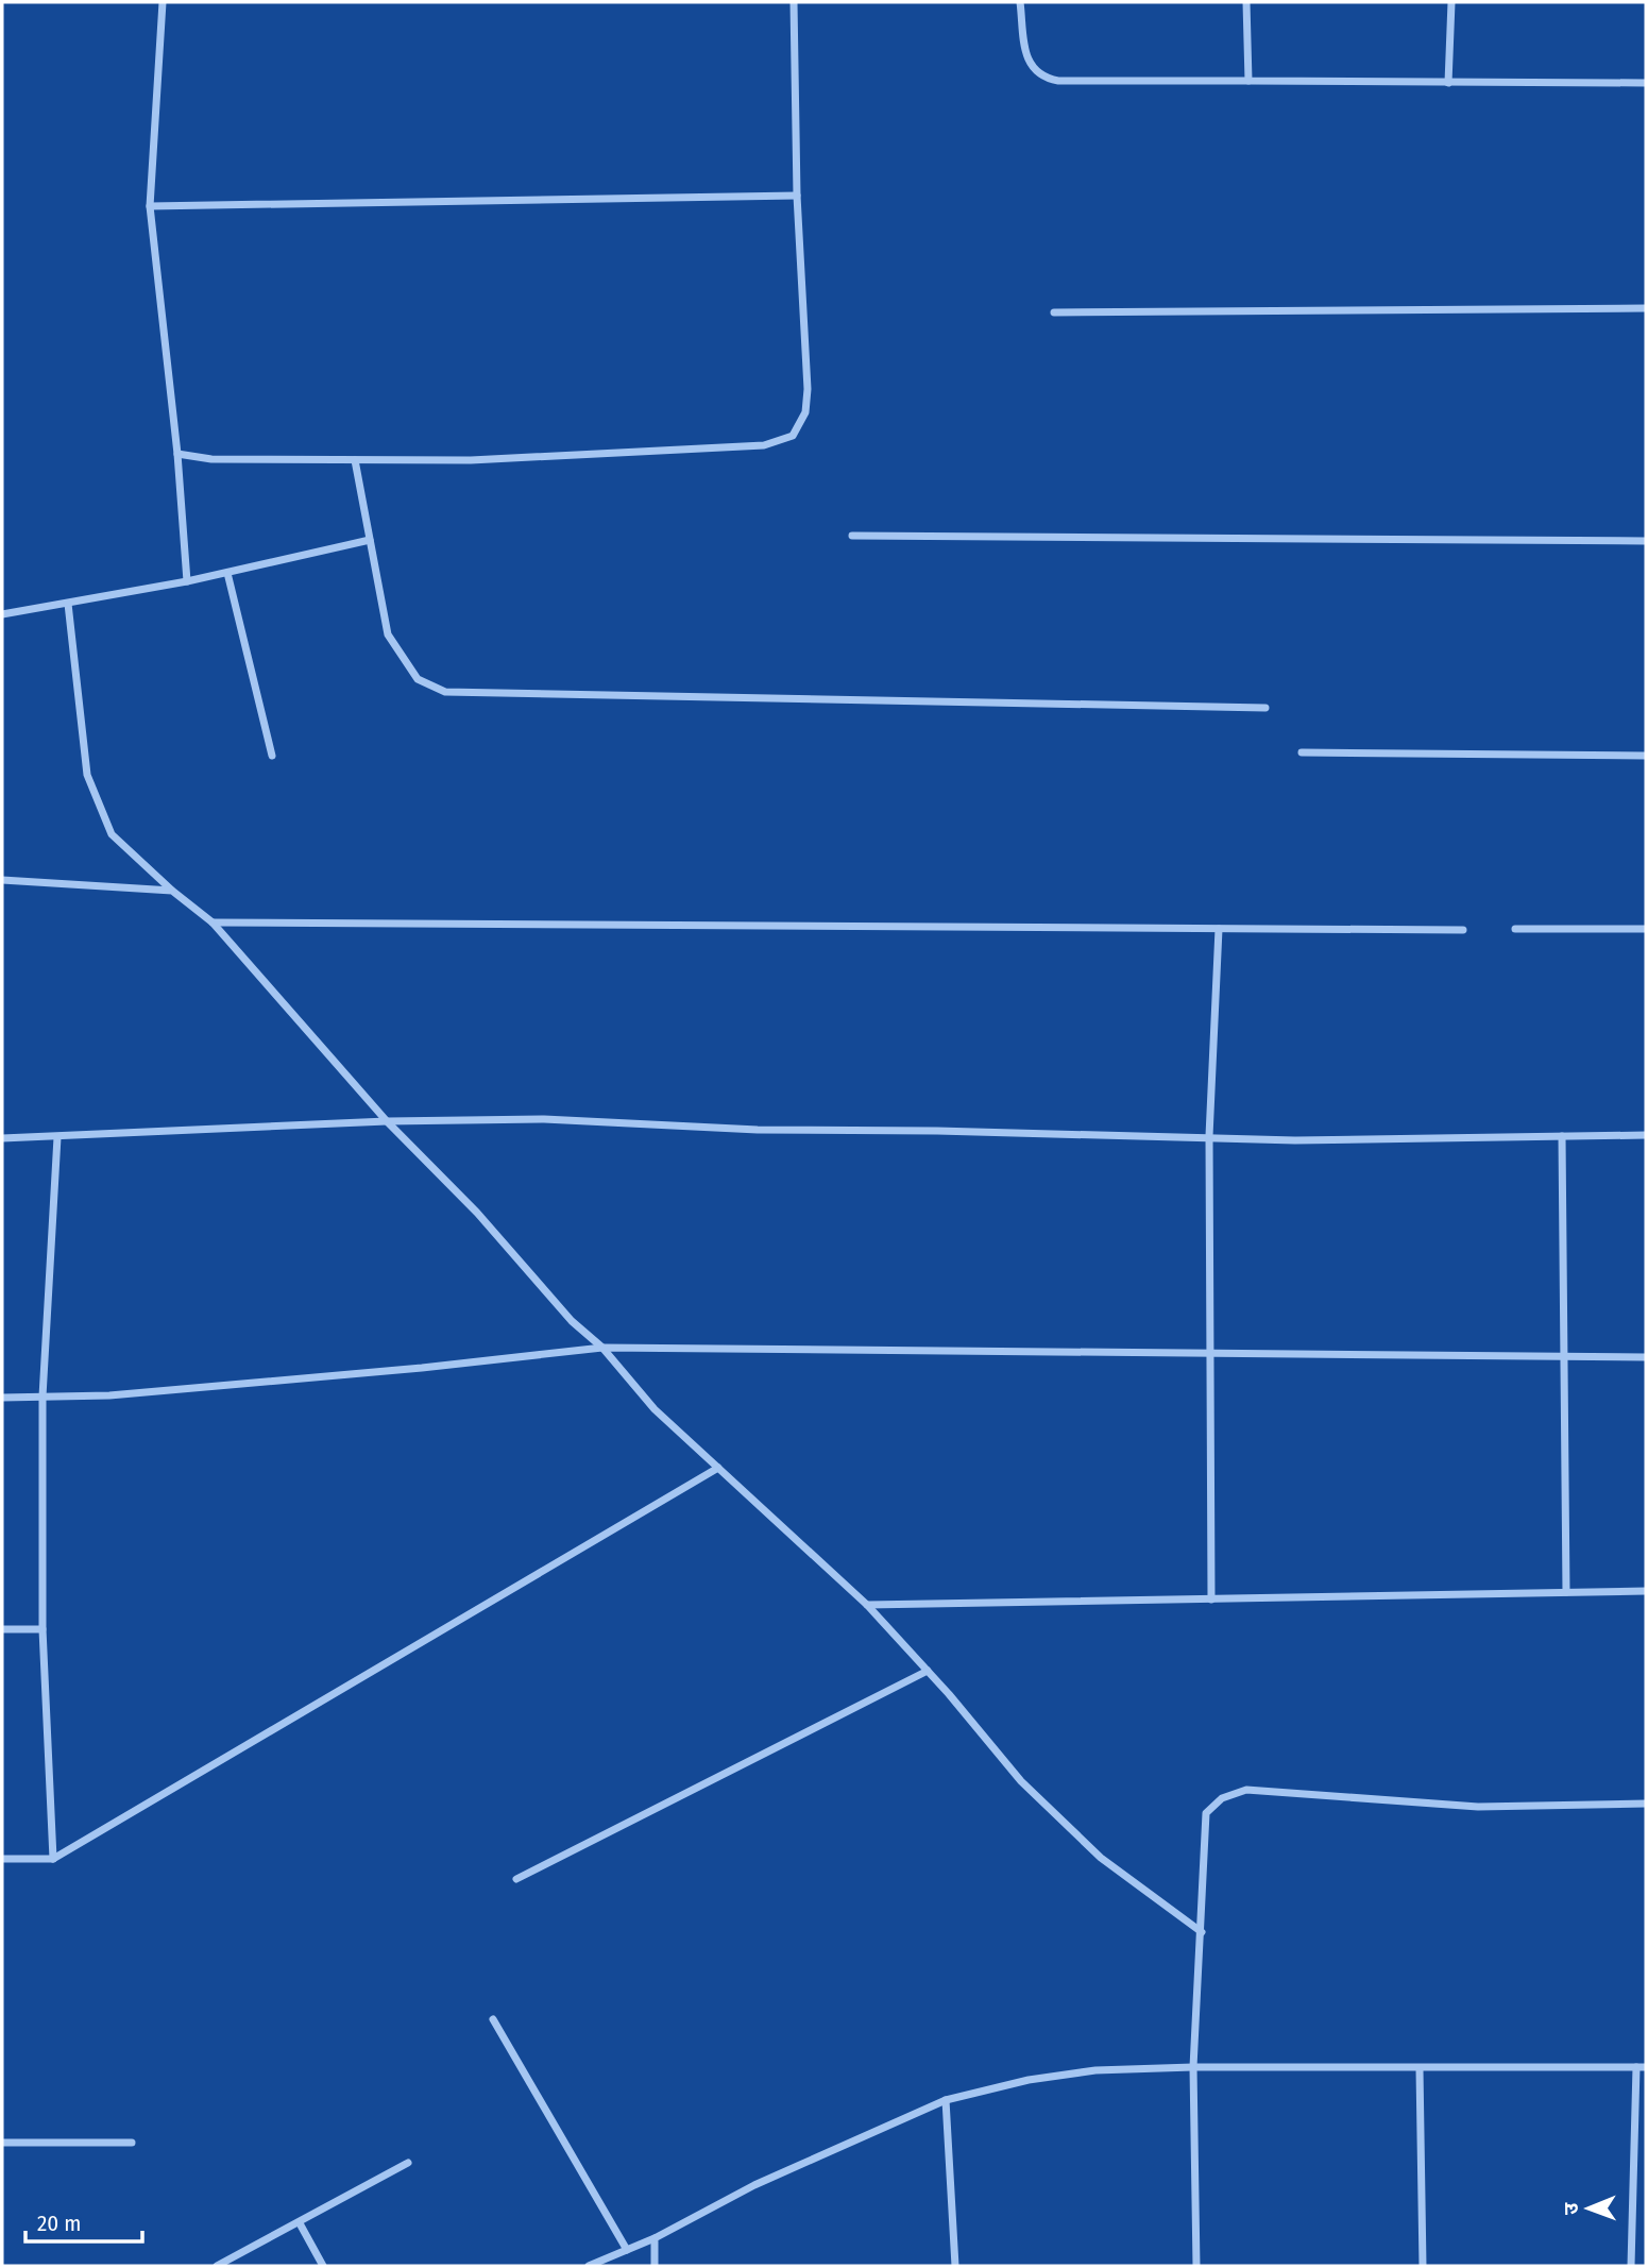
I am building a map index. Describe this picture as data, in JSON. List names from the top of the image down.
{
  "scale_bar": "20 m",
  "north": "left"
}
